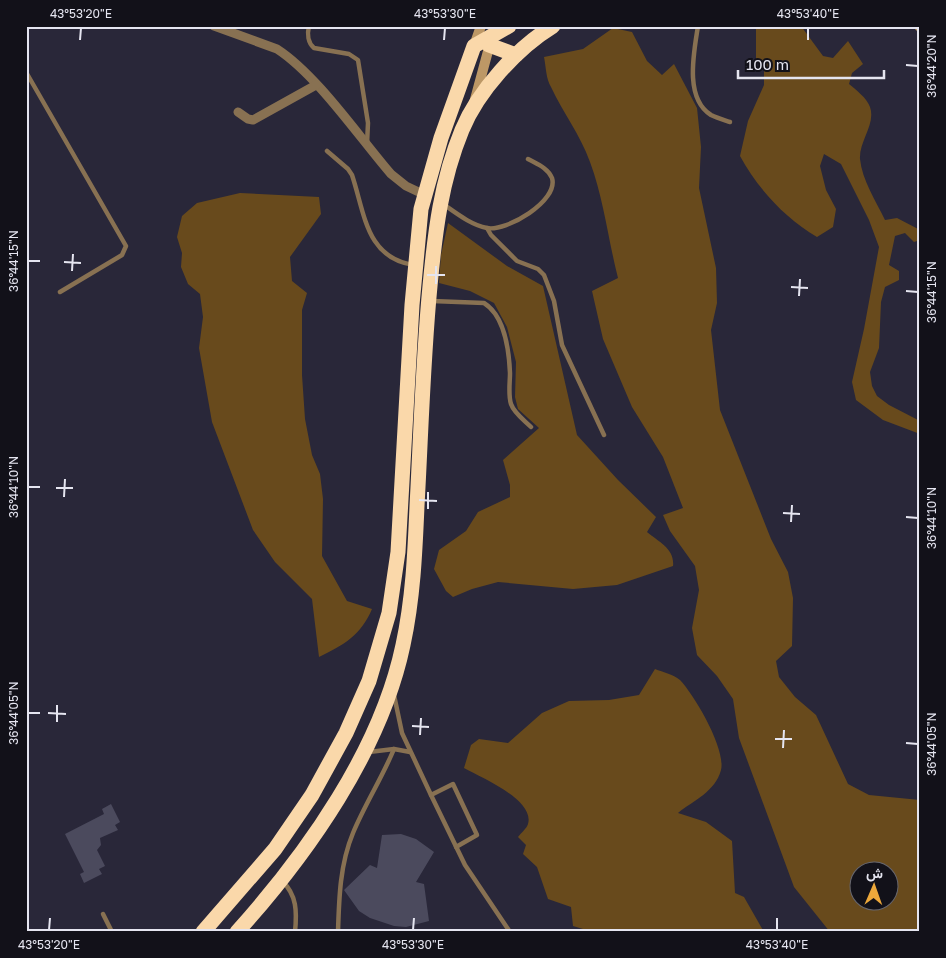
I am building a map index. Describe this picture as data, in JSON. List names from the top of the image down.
{
  "scale_bar": "100 m",
  "north": "top",
  "coordinates": [
    "43°53'20\"E",
    "43°53'30\"E",
    "43°53'40\"E",
    "36°44'20\"N",
    "36°44'15\"N",
    "36°44'10\"N",
    "36°44'05\"N"
  ]
}
